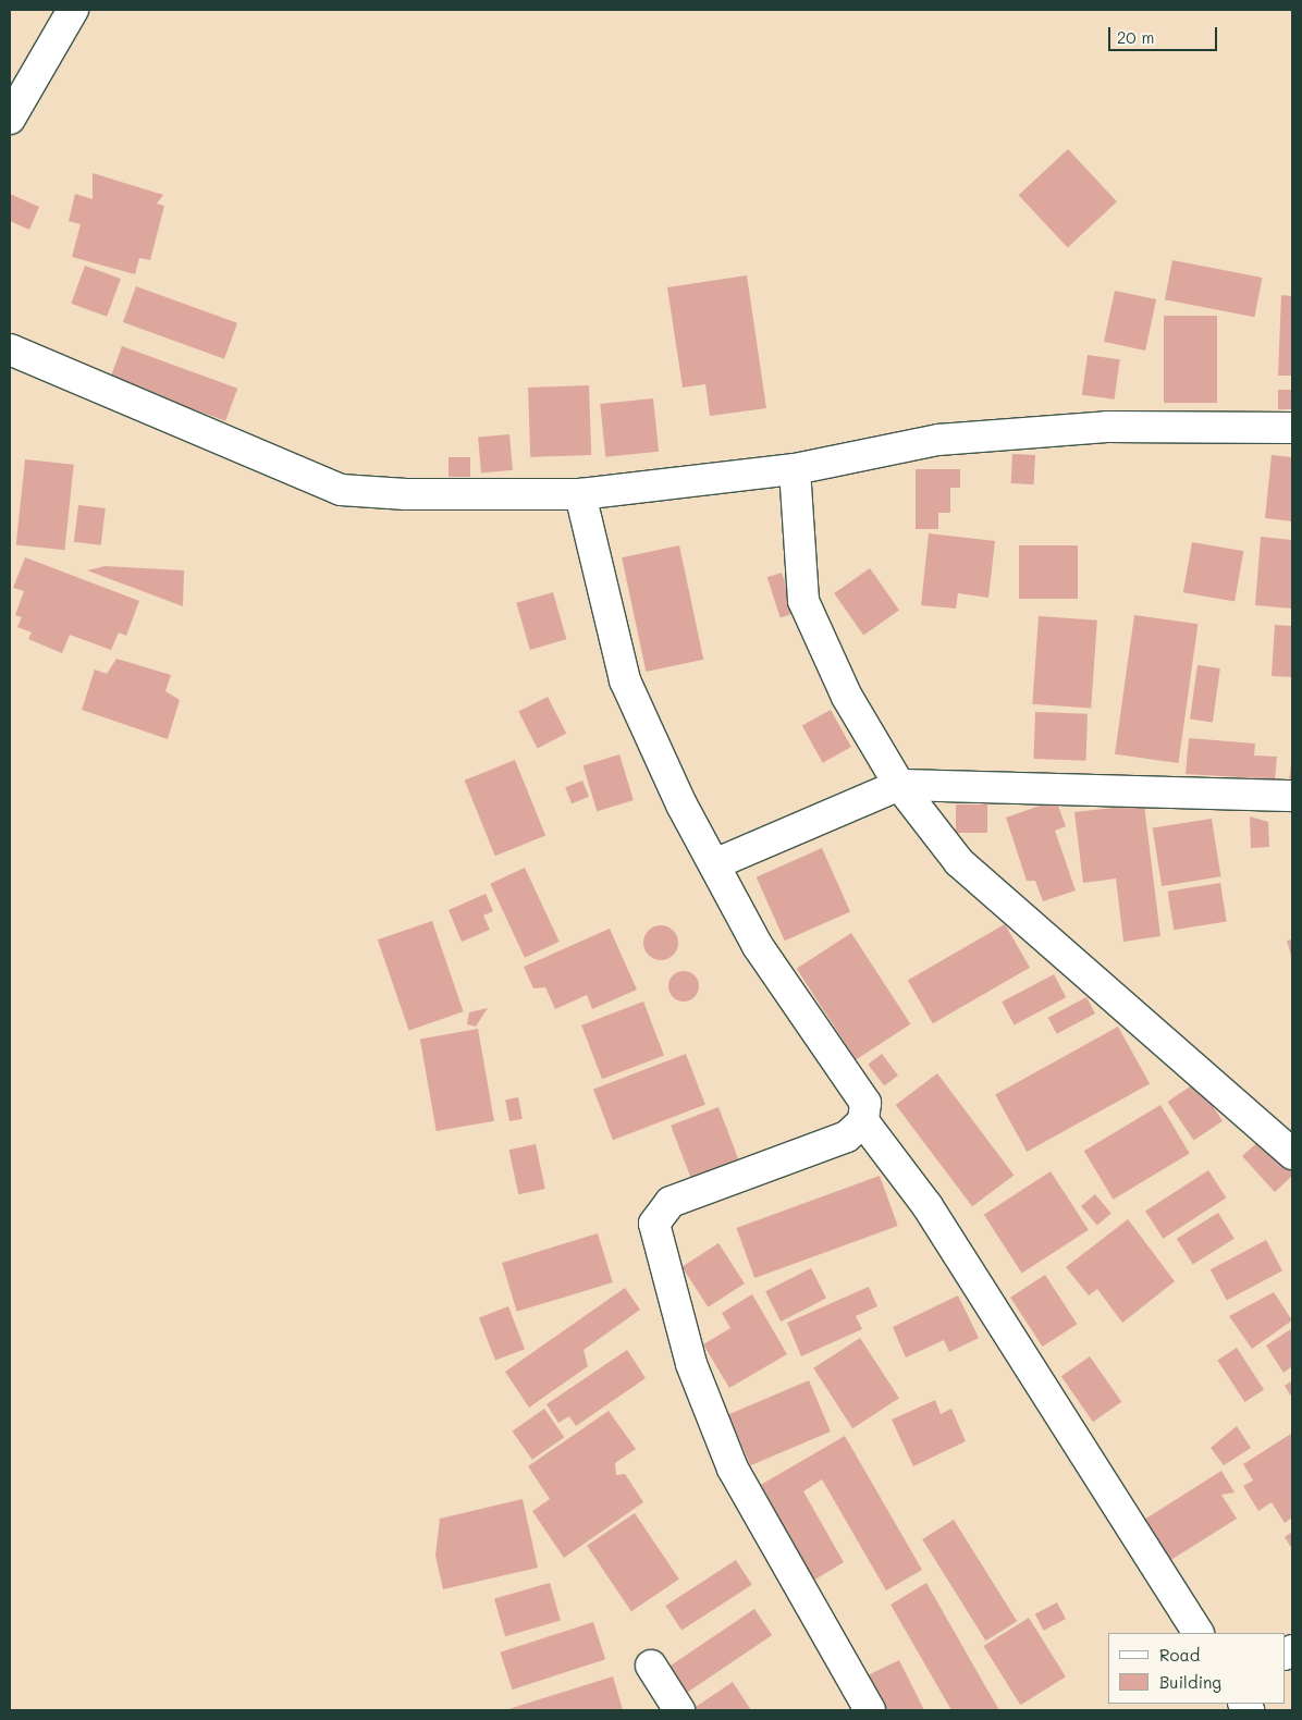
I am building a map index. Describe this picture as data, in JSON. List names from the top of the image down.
{
  "legend": ["Road", "Building"],
  "scale_bar": "20 m"
}
